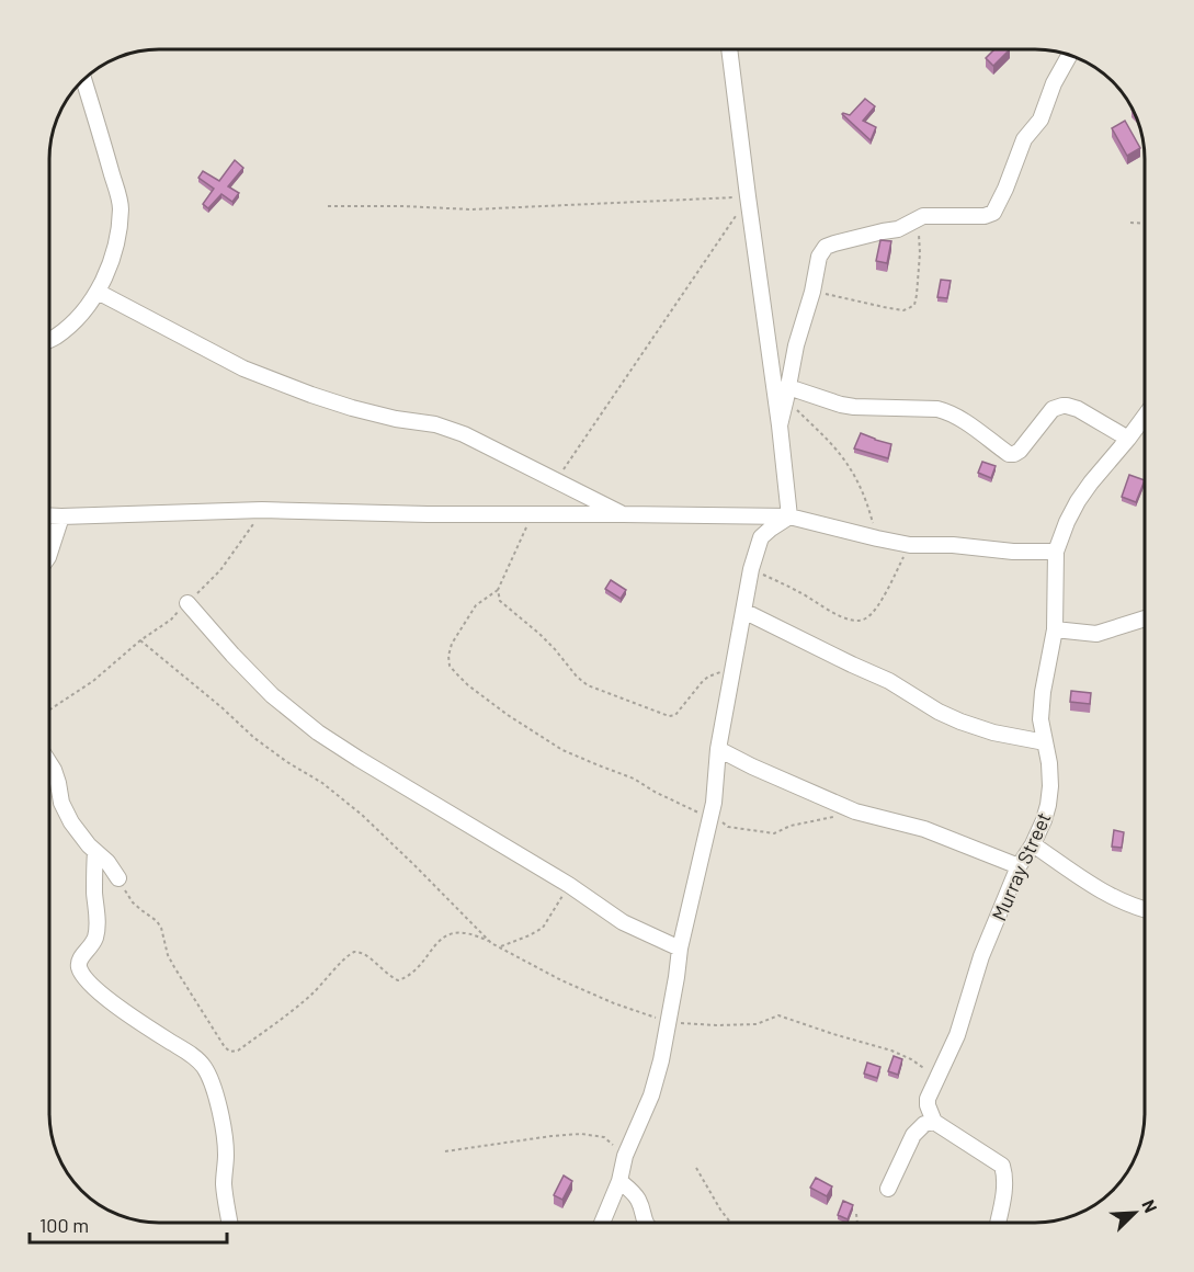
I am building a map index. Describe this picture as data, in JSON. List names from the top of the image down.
{
  "streets": {
    "street": ["Murray Street"]
  },
  "scale_bar": "100 m",
  "north": "top right"
}
